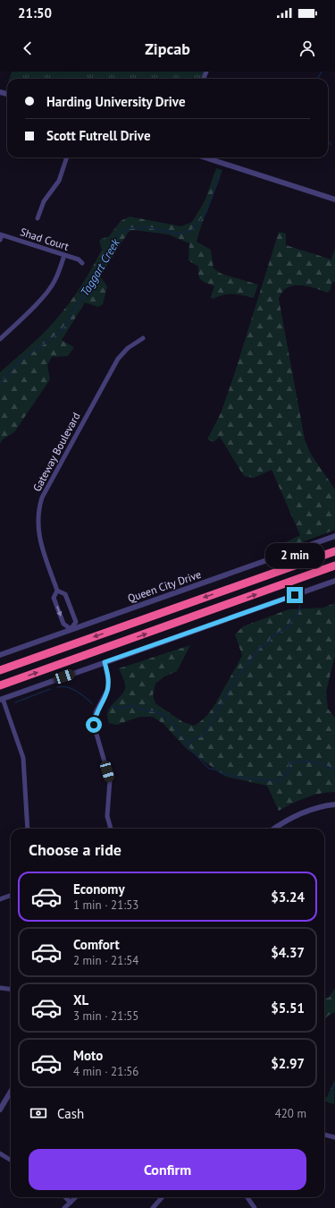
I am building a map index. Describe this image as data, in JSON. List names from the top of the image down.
{
  "streets": {
    "street": ["Shad Court", "Gateway Boulevard", "Queen City Drive"]
  },
  "crossings": [
    ["Gateway Boulevard", "Queen City Drive"]
  ],
  "water": ["Taggart Creek"],
  "page": {
    "status": "21:50",
    "header": "Zipcab",
    "banner": ["Harding University Drive", "Scott Futrell Drive"],
    "bubble": "2 min",
    "heading": "Choose a ride",
    "list": [
      {
        "name": "Economy",
        "note": "1 min · 21:53",
        "value": "$3.24"
      },
      {
        "name": "Comfort",
        "note": "2 min · 21:54",
        "value": "$4.37"
      },
      {
        "name": "XL",
        "note": "3 min · 21:55",
        "value": "$5.51"
      },
      {
        "name": "Moto",
        "note": "4 min · 21:56",
        "value": "$2.97"
      }
    ],
    "pay": ["Cash", "420 m"],
    "buttons": "Confirm"
  }
}
